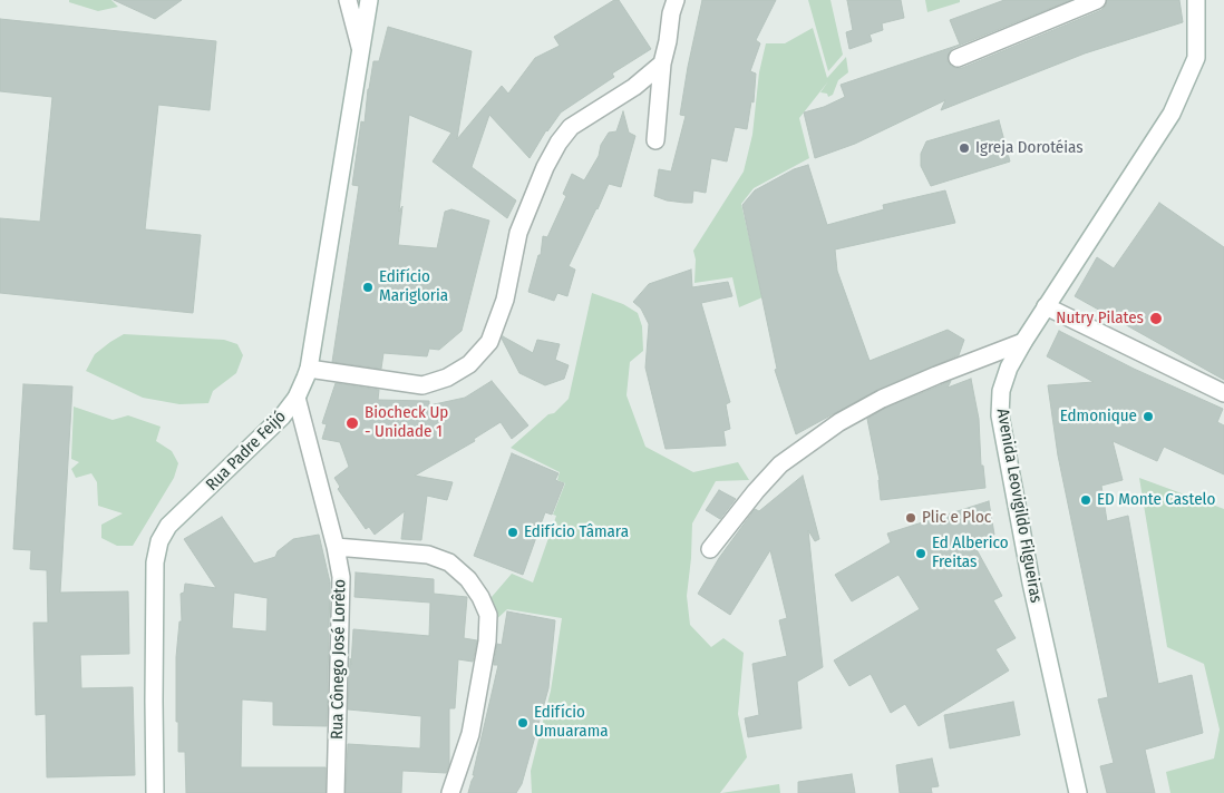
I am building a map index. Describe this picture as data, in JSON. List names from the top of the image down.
{
  "streets": {
    "street": ["Rua Padre Feijó", "Avenida Leovigildo Filgueiras", "Rua Cônego José Lorêto"]
  },
  "crossings": [
    ["Rua Padre Feijó", "Rua Cônego José Lorêto"]
  ],
  "places": [
    "Igreja Dorotéias",
    "Edifício Marigloria",
    "Nutry Pilates",
    "Edmonique",
    "Biocheck Up - Unidade 1",
    "ED Monte Castelo",
    "Plic e Ploc",
    "Edifício Tâmara",
    "Ed Alberico Freitas",
    "Edifício Umuarama"
  ]
}
